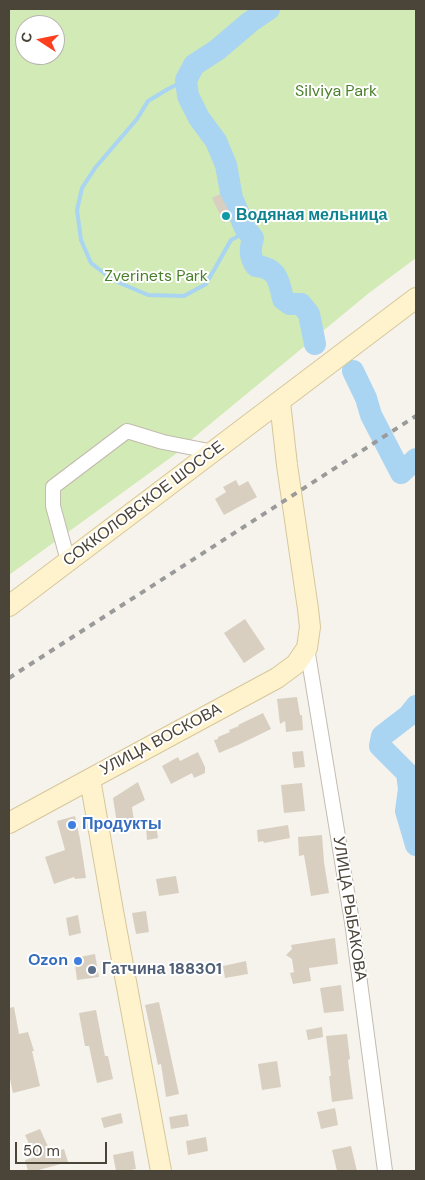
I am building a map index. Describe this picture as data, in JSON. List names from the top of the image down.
{
  "streets": {
    "main road": ["СОККОЛОВСКОЕ ШОССЕ", "УЛИЦА ВОСКОВА"],
    "street": ["УЛИЦА РЫБАКОВА"]
  },
  "crossings": [
    ["УЛИЦА ВОСКОВА", "УЛИЦА РЫБАКОВА"]
  ],
  "parks": ["Silviya Park", "Zverinets Park"],
  "places": [
    "Водяная мельница",
    "Продукты",
    "Ozon",
    "Гатчина 188301"
  ],
  "scale_bar": "50 m",
  "north": "left"
}
